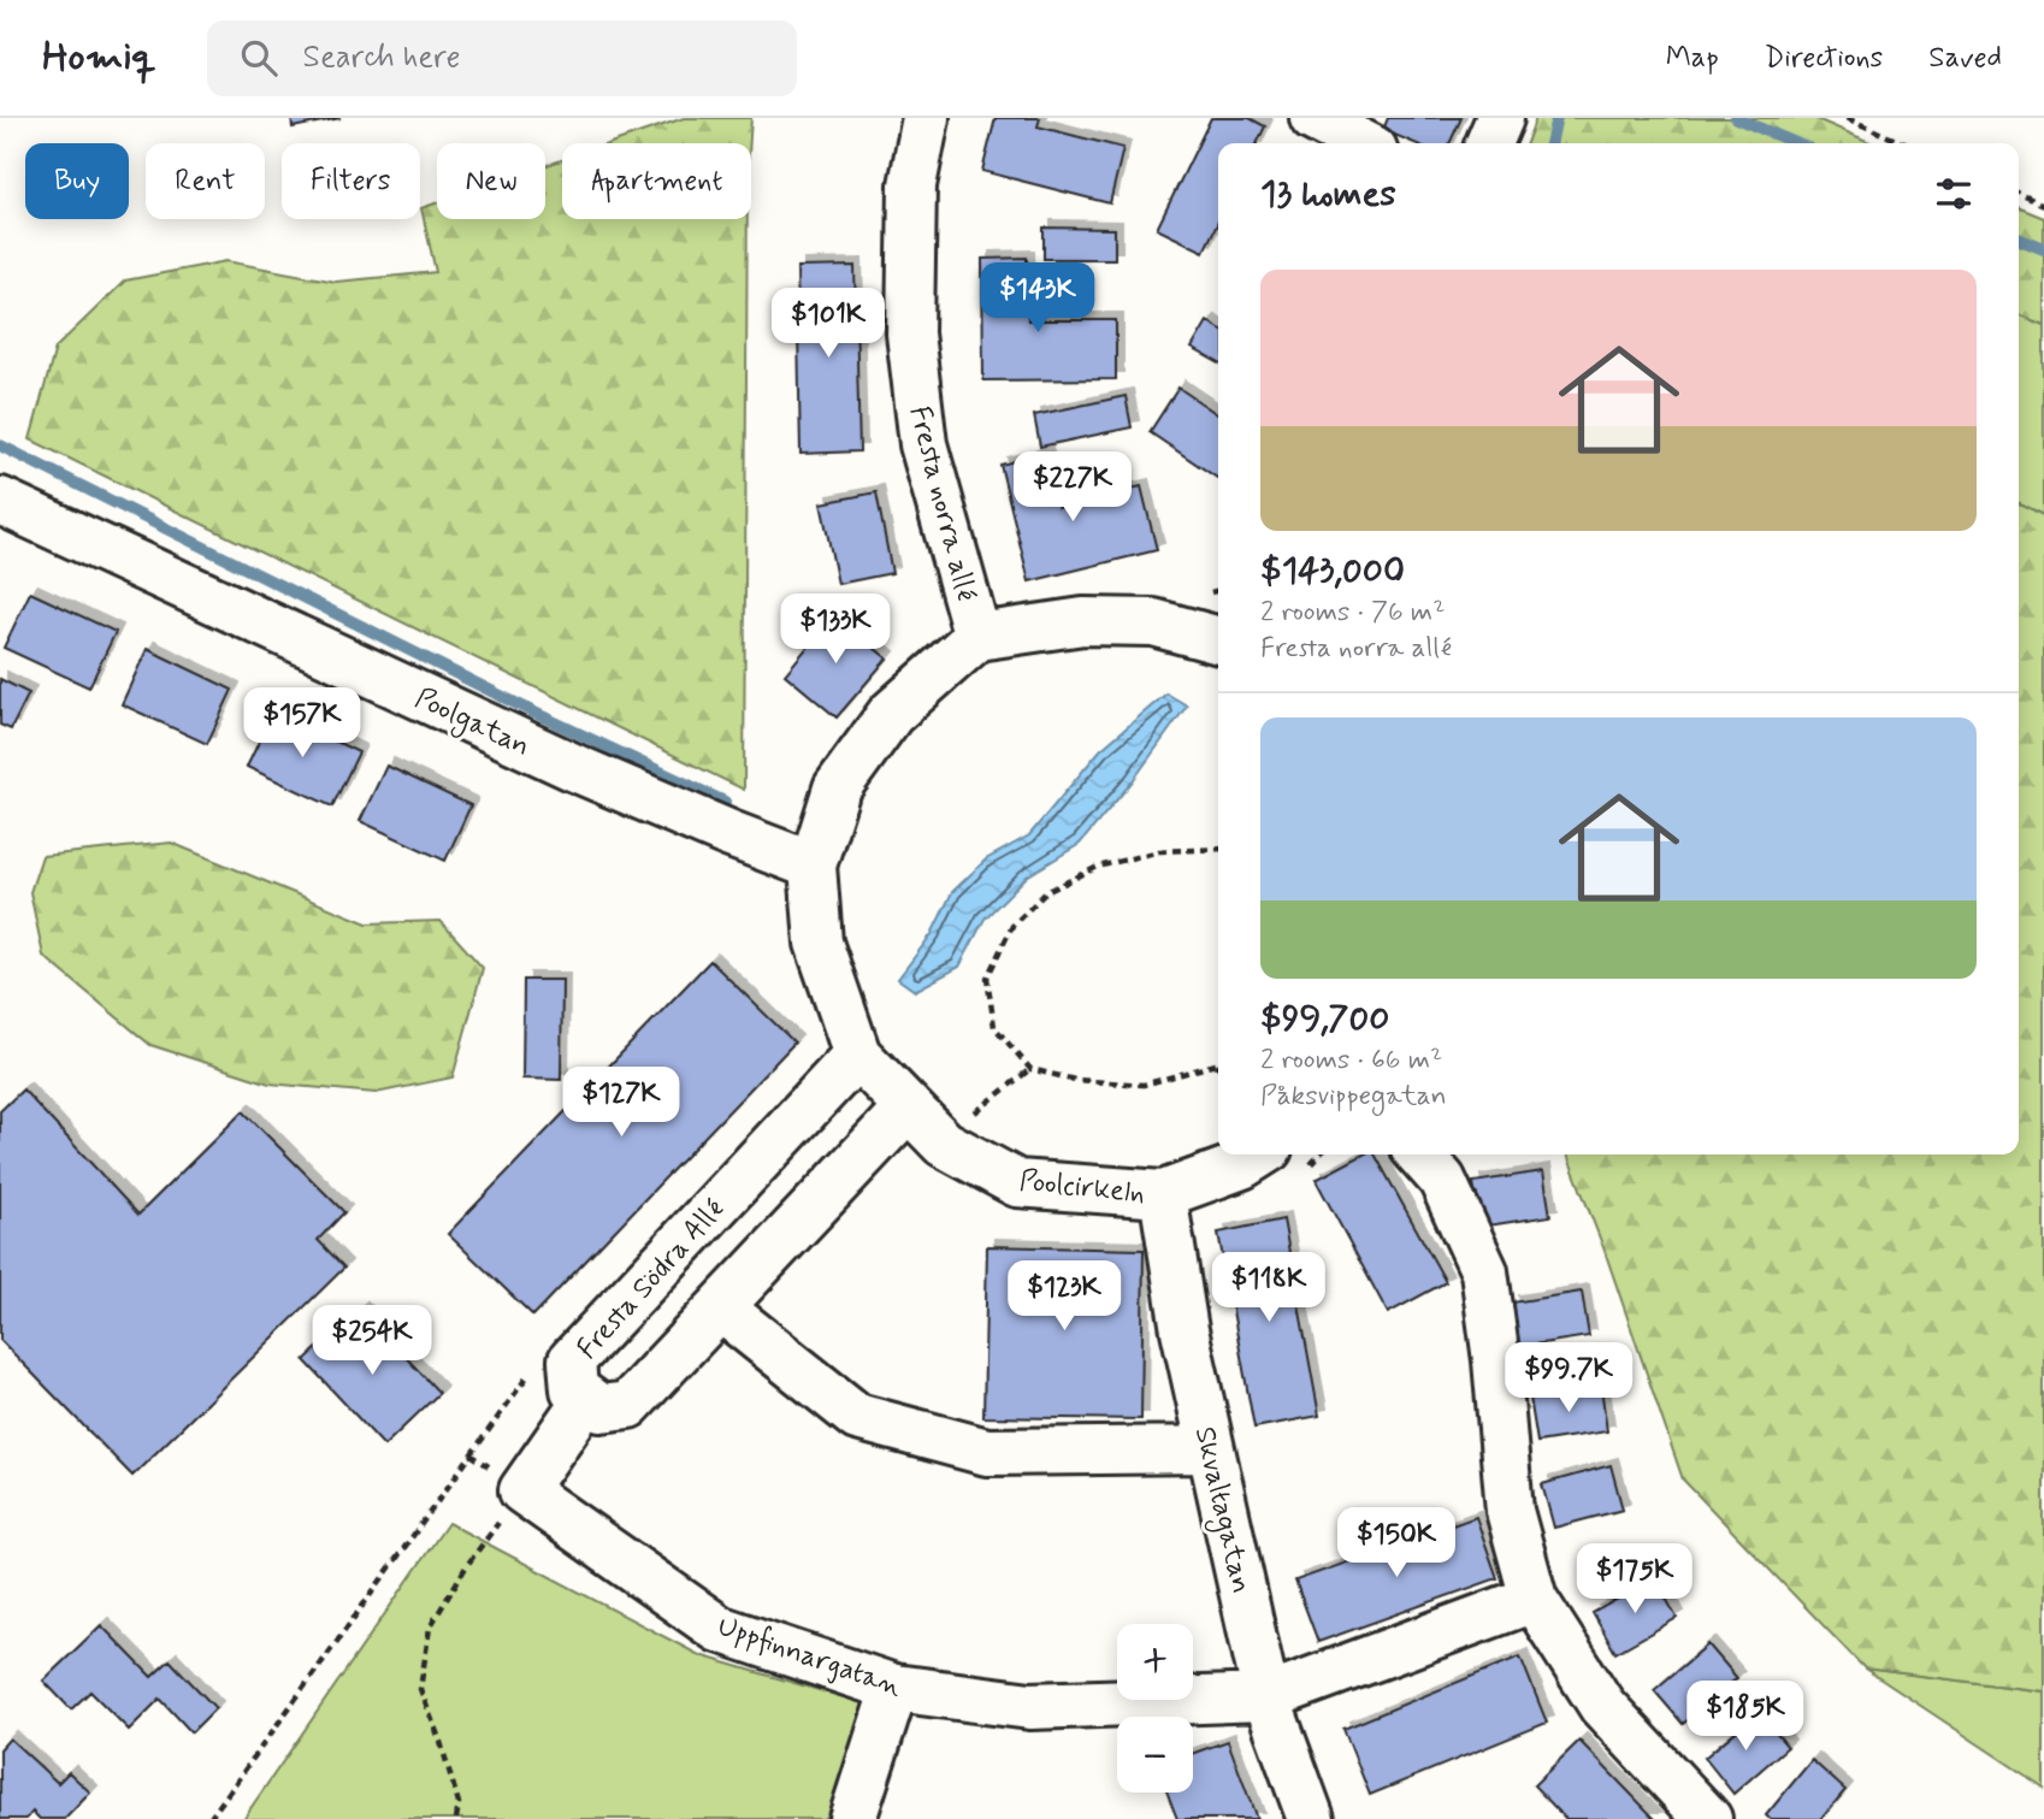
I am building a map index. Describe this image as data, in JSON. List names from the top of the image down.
{
  "streets": {
    "street": [
      "Fresta norra allé",
      "Poolgatan",
      "Poolcirkeln",
      "Fresta Södra Allé",
      "Skvaltagatan",
      "Uppfinnargatan"
    ]
  },
  "crossings": [
    ["Fresta norra allé", "Poolcirkeln"],
    ["Poolgatan", "Poolcirkeln"],
    ["Poolcirkeln", "Fresta Södra Allé"],
    ["Poolcirkeln", "Skvaltagatan"],
    ["Skvaltagatan", "Uppfinnargatan"]
  ],
  "page": {
    "header": "Homiq",
    "search": "Search here",
    "nav": ["Map", "Directions", "Saved"],
    "chip": [
      "Buy",
      "Rent",
      "Filters",
      "New",
      "Apartment"
    ],
    "heading": "13 homes",
    "list": [
      {
        "name": "$143,000",
        "note": "2 rooms · 76 m² · Fresta norra allé"
      },
      {
        "name": "$99,700",
        "note": "2 rooms · 66 m² · Påksvippegatan"
      }
    ],
    "price": [
      "$143K",
      "$101K",
      "$227K",
      "$133K",
      "$157K",
      "$127K",
      "$118K",
      "$123K",
      "$254K",
      "$99.7K",
      "$150K",
      "$175K",
      "$185K"
    ],
    "map_buttons": ["+", "−"]
  }
}
